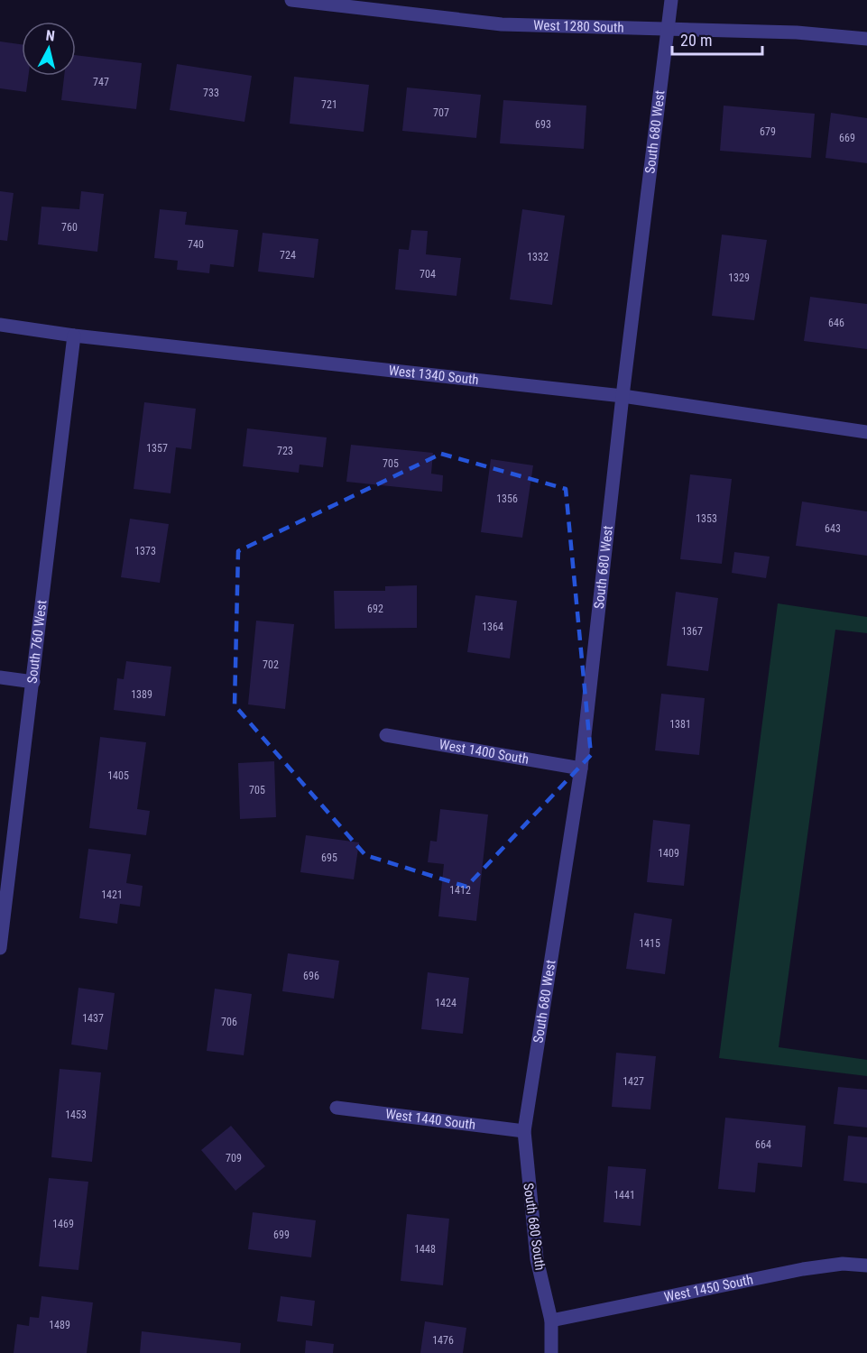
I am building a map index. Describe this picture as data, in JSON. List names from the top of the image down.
{
  "streets": {
    "street": [
      "West 1280 South",
      "South 680 West",
      "West 1340 South",
      "South 760 West",
      "West 1400 South",
      "West 1440 South",
      "South 680 South",
      "West 1450 South"
    ]
  },
  "crossings": [
    ["West 1280 South", "South 680 West"],
    ["South 680 West", "West 1340 South"],
    ["South 680 West", "West 1400 South"],
    ["South 680 West", "West 1440 South"],
    ["South 680 West", "South 680 South"],
    ["West 1340 South", "South 760 West"],
    ["West 1440 South", "South 680 South"],
    ["South 680 South", "West 1450 South"]
  ],
  "house_numbers": [
    "747",
    "733",
    "721",
    "707",
    "693",
    "679",
    "669",
    "760",
    "740",
    "724",
    "1332",
    "704",
    "1329",
    "646",
    "1357",
    "723",
    "705",
    "1356",
    "1353",
    "643",
    "1373",
    "692",
    "1364",
    "1367",
    "702",
    "1389",
    "1381",
    "1405",
    "705",
    "1409",
    "695",
    "1412",
    "1421",
    "1415",
    "696",
    "1424",
    "1437",
    "706",
    "1427",
    "1453",
    "664",
    "709",
    "1441",
    "1469",
    "699",
    "1448",
    "1489",
    "1476"
  ],
  "scale_bar": "20 m",
  "north": "top"
}
